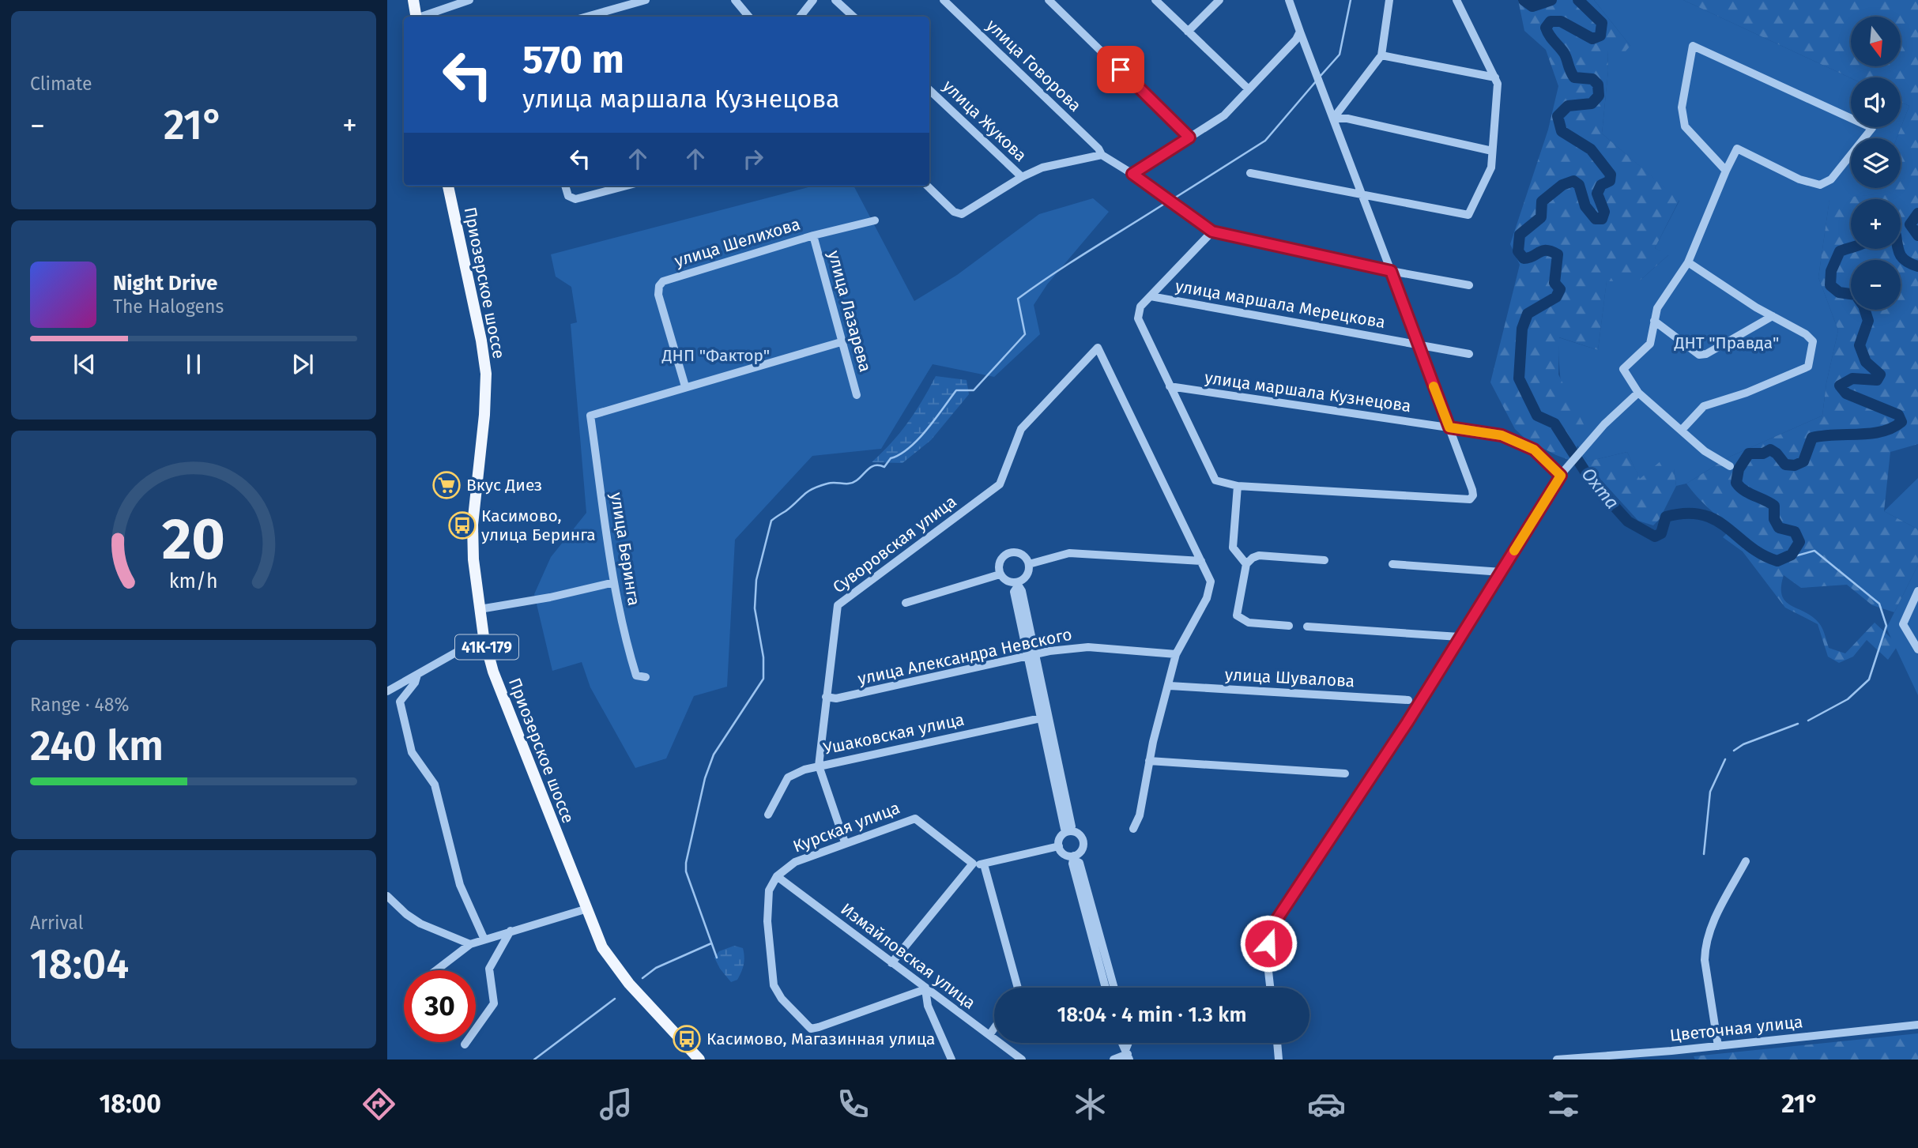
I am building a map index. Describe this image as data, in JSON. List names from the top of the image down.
{
  "streets": {
    "main road": ["Приозерское шоссе", "41К-179"],
    "street": [
      "улица Говорова",
      "улица Жукова",
      "улица Шелихова",
      "улица маршала Мерецкова",
      "улица Лазарева",
      "улица маршала Кузнецова",
      "Суворовская улица",
      "улица Беринга",
      "улица Александра Невского",
      "улица Шувалова",
      "Ушаковская улица",
      "Курская улица",
      "Измайловская улица",
      "Цветочная улица"
    ]
  },
  "crossings": [
    ["улица Шелихова", "улица Лазарева"],
    ["улица Шелихова", "улица Беринга"],
    ["Суворовская улица", "улица Александра Невского"],
    ["Суворовская улица", "Ушаковская улица"],
    ["Суворовская улица", "Курская улица"],
    ["Курская улица", "Измайловская улица"]
  ],
  "water": ["Охта"],
  "parks": ["ДНТ \"Правда\"", "ДНП \"Фактор\""],
  "places": {
    "supermarket": ["Вкус Диез"],
    "bus stop": ["Касимово, улица Беринга", "Касимово, Магазинная улица"]
  },
  "north": "bottom",
  "page": {
    "tile": [
      "Climate",
      ["Range · 48%", "240 km"],
      ["Arrival", "18:04"]
    ],
    "map_buttons": ["+", "−"],
    "turn": ["570 m", "улица маршала Кузнецова"],
    "heat": ["−", "21°", "+"],
    "song": ["Night Drive", "The Halogens"],
    "limit": "30",
    "trip": "18:04 · 4 min · 1.3 km",
    "tabs": ["18:00", "21°"],
    "gauge": ["20", "km/h"]
  }
}
